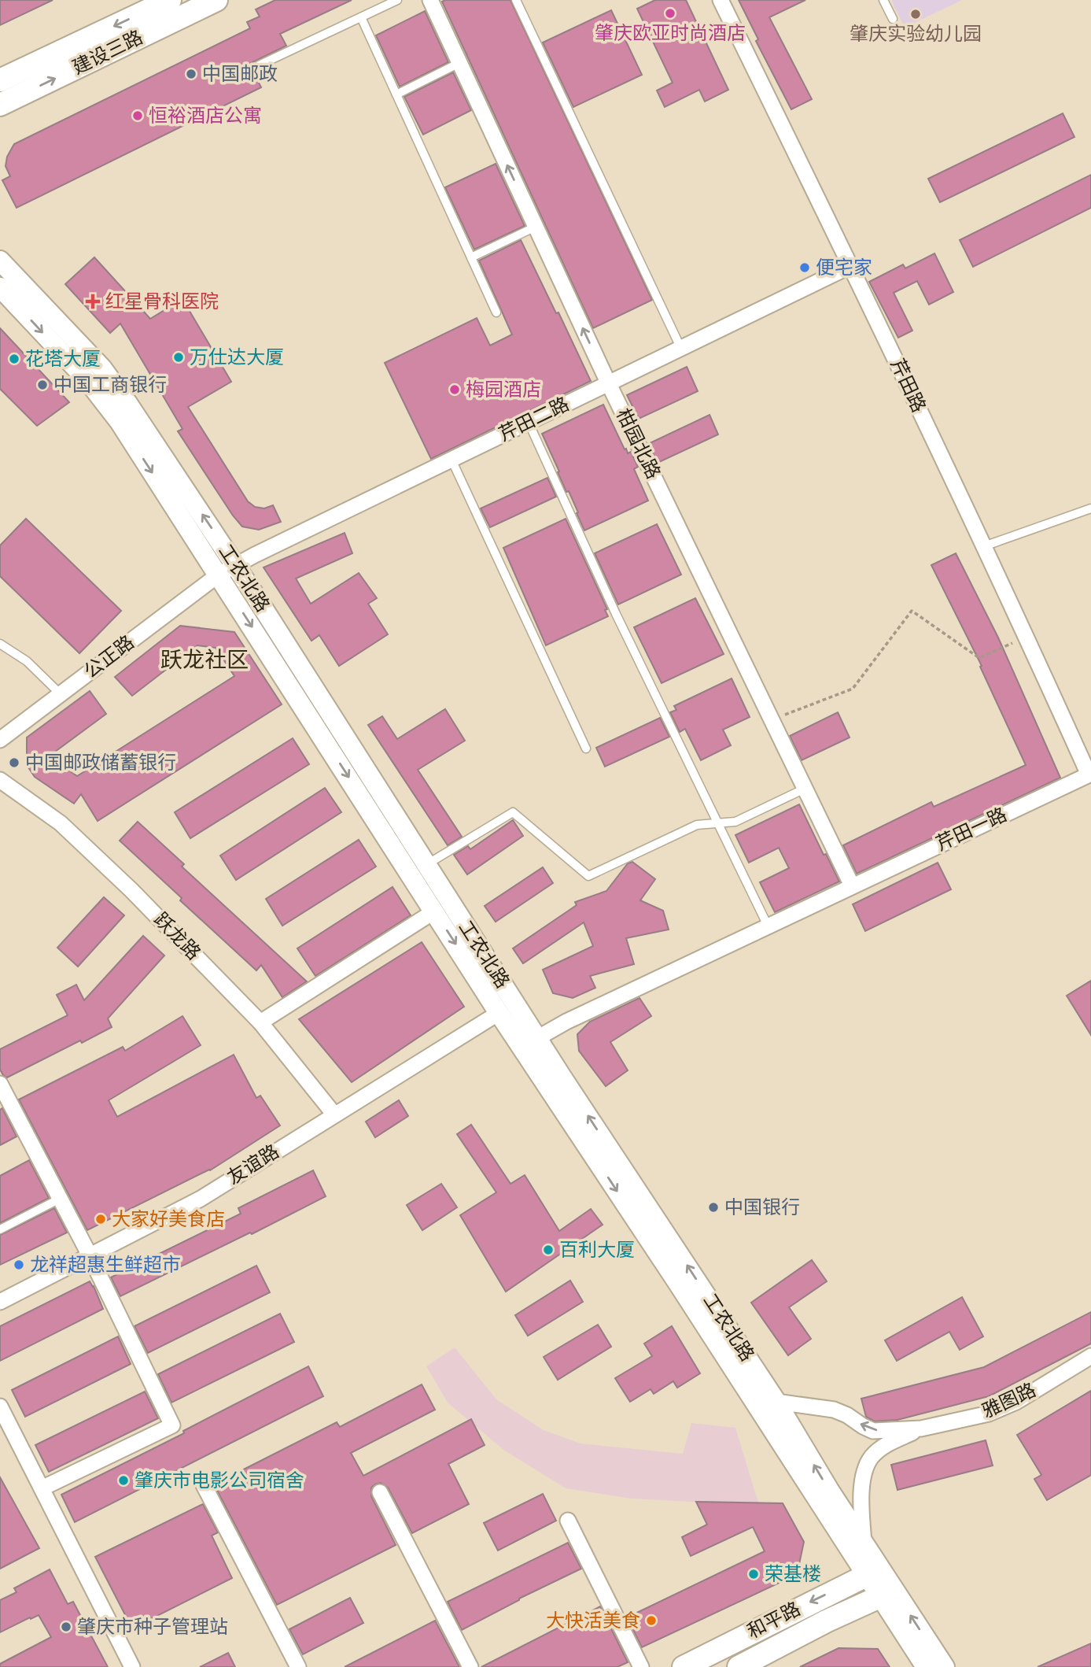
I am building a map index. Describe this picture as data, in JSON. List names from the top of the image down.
{
  "streets": {
    "main road": ["建设三路", "和平路"],
    "street": [
      "芹田路",
      "芹田二路",
      "柑园北路",
      "工农北路",
      "公正路",
      "芹田一路",
      "跃龙路",
      "友谊路",
      "雅图路"
    ]
  },
  "crossings": [
    ["芹田路", "芹田二路"],
    ["芹田路", "芹田一路"],
    ["芹田二路", "柑园北路"],
    ["芹田二路", "工农北路"],
    ["芹田二路", "公正路"],
    ["柑园北路", "芹田一路"],
    ["工农北路", "公正路"],
    ["工农北路", "芹田一路"],
    ["工农北路", "友谊路"],
    ["工农北路", "和平路"],
    ["跃龙路", "友谊路"]
  ],
  "one_way": ["柑园北路"],
  "districts": ["跃龙社区"],
  "places": {
    "other": [
      "肇庆欧亚时尚酒店",
      "肇庆实验幼儿园",
      "中国邮政",
      "恒裕酒店公寓",
      "便宅家",
      "万仕达大厦",
      "花塔大厦",
      "中国工商银行",
      "梅园酒店",
      "中国邮政储蓄银行",
      "中国银行",
      "大家好美食店",
      "百利大厦",
      "龙祥超惠生鲜超市",
      "肇庆市电影公司宿舍",
      "荣基楼",
      "大快活美食",
      "肇庆市种子管理站"
    ],
    "health": ["红星骨科医院"]
  }
}
